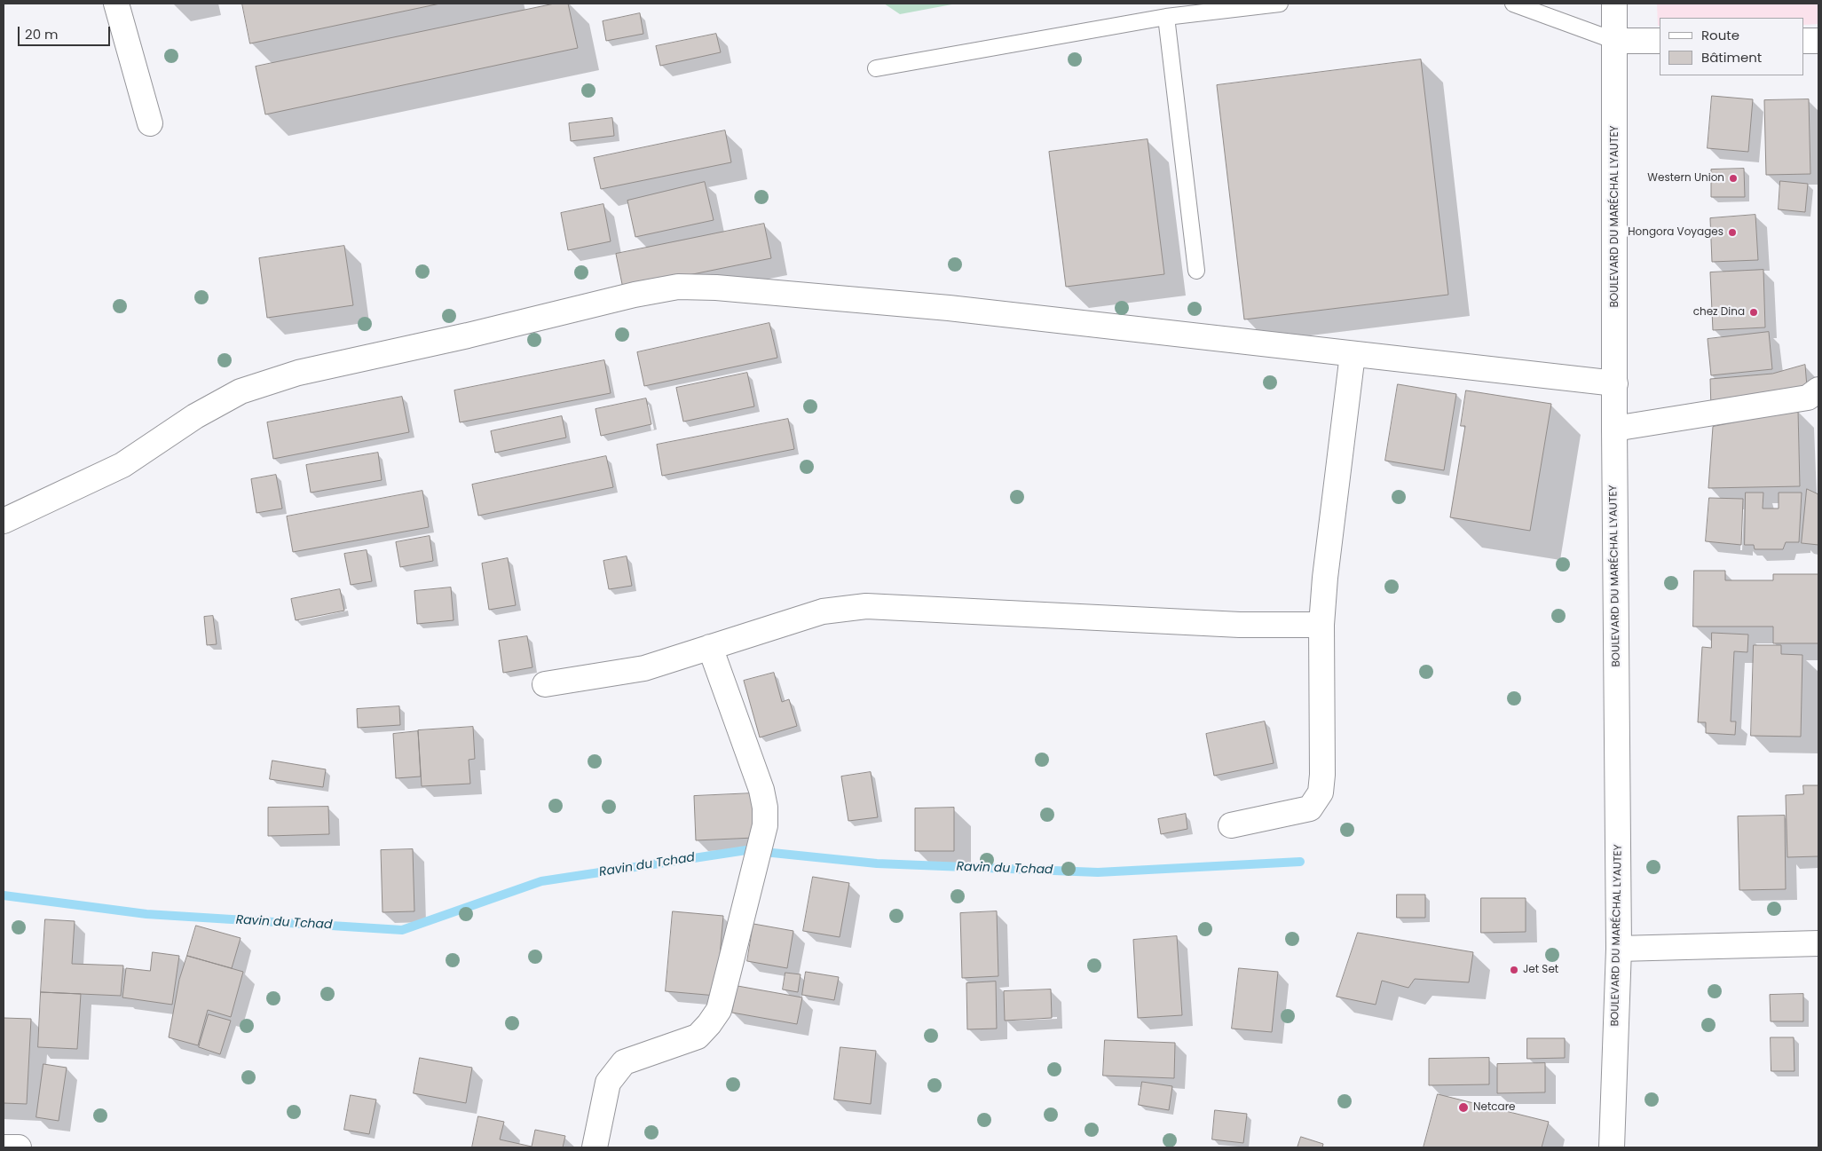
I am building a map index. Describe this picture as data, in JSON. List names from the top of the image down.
{
  "streets": {
    "street": ["BOULEVARD DU MARÉCHAL LYAUTEY"]
  },
  "water": ["Ravin du Tchad"],
  "places": [
    "Western Union",
    "Hongora Voyages",
    "chez Dina",
    "Jet Set",
    "Netcare"
  ],
  "legend": ["Route", "Bâtiment"],
  "scale_bar": "20 m"
}
